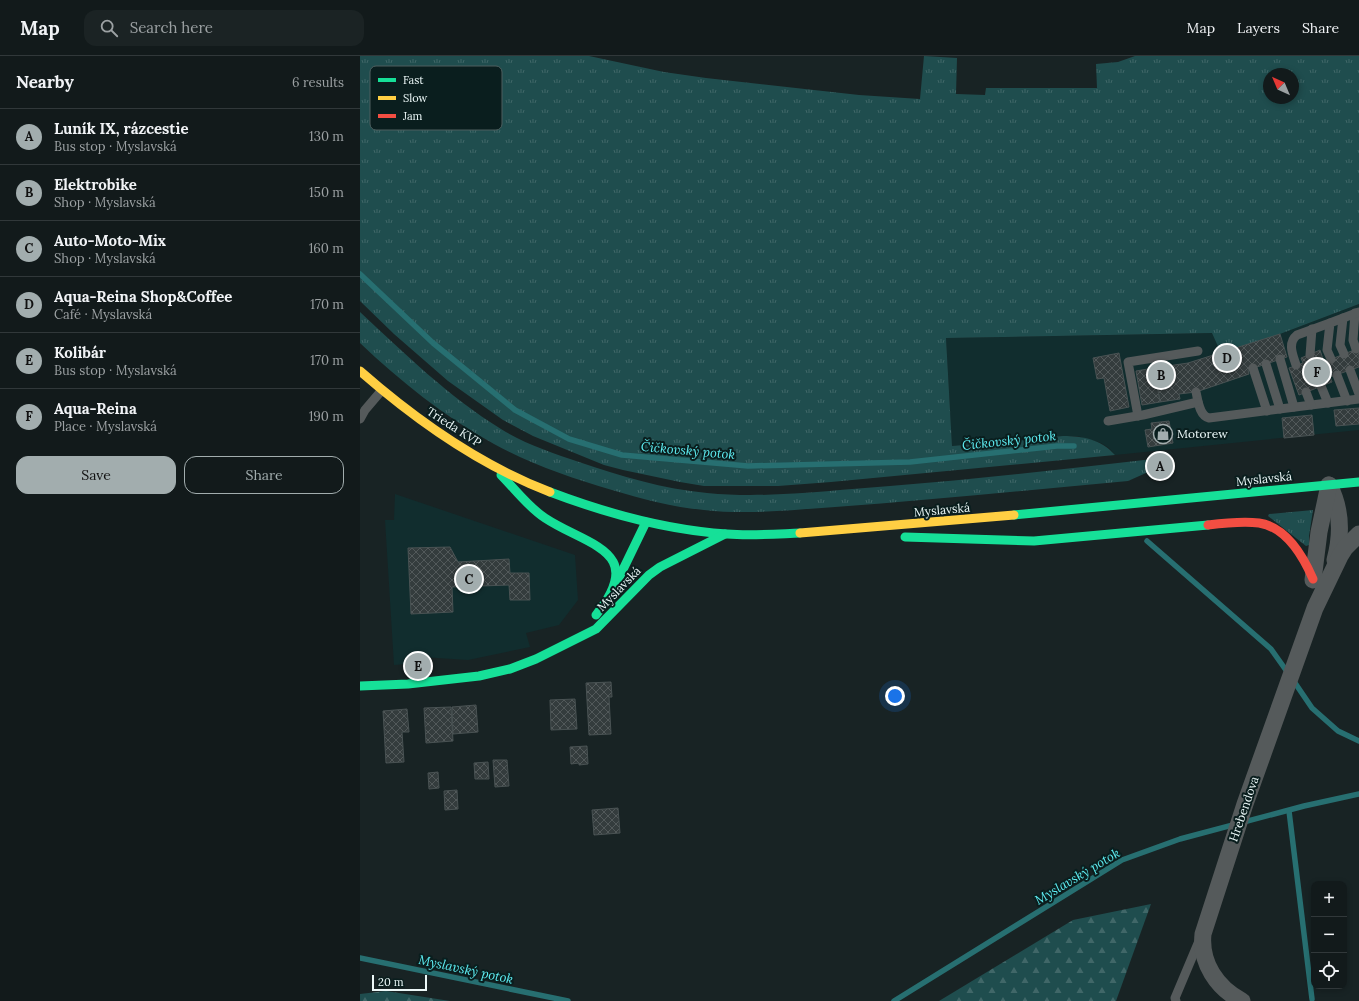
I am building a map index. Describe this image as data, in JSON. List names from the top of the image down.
{
  "streets": {
    "street": ["Trieda KVP", "Myslavská", "Hrebendova"]
  },
  "crossings": [
    ["Trieda KVP", "Myslavská"]
  ],
  "water": ["Čičkovský potok", "Myslavský potok"],
  "places": {
    "shop": ["Motorew"]
  },
  "legend": ["Fast", "Slow", "Jam"],
  "scale_bar": "20 m",
  "north": "top left",
  "page": {
    "header": "Map",
    "search": "Search here",
    "nav": ["Map", "Layers", "Share"],
    "heading": ["Nearby", "6 results"],
    "list": [
      {
        "mark": "A",
        "name": "Luník IX, rázcestie",
        "note": "Bus stop · Myslavská",
        "value": "130 m"
      },
      {
        "mark": "B",
        "name": "Elektrobike",
        "note": "Shop · Myslavská",
        "value": "150 m"
      },
      {
        "mark": "C",
        "name": "Auto-Moto-Mix",
        "note": "Shop · Myslavská",
        "value": "160 m"
      },
      {
        "mark": "D",
        "name": "Aqua-Reina Shop&Coffee",
        "note": "Café · Myslavská",
        "value": "170 m"
      },
      {
        "mark": "E",
        "name": "Kolibár",
        "note": "Bus stop · Myslavská",
        "value": "170 m"
      },
      {
        "mark": "F",
        "name": "Aqua-Reina",
        "note": "Place · Myslavská",
        "value": "190 m"
      }
    ],
    "pins": [
      "D",
      "F",
      "B",
      "A",
      "C",
      "E"
    ],
    "buttons": ["Save", "Share"],
    "map_buttons": ["+", "−"],
    "scale": "20 m"
  }
}
